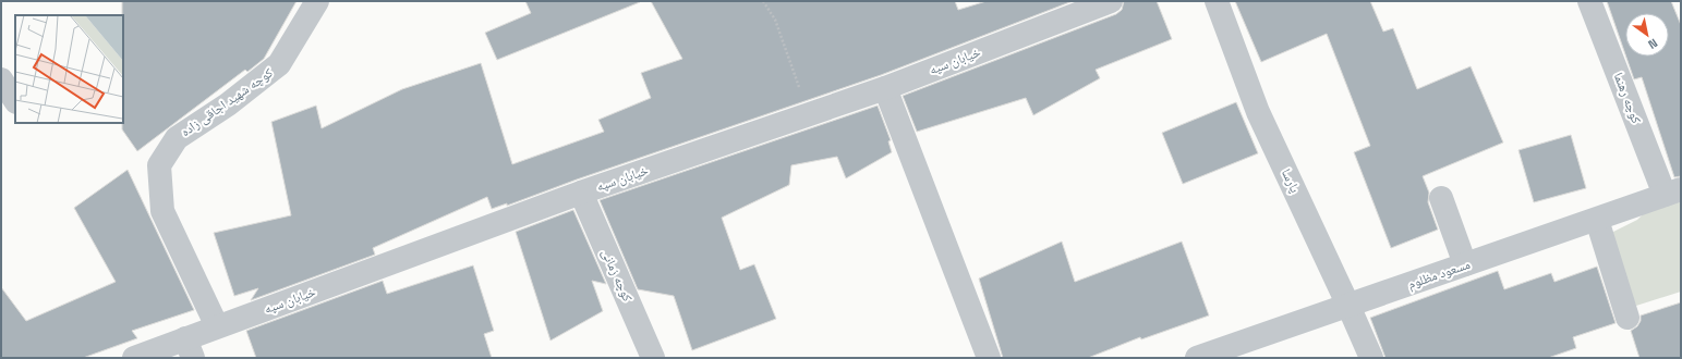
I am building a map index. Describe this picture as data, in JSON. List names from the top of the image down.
{
  "streets": {
    "street": [
      "خیابان سپه",
      "کوچه رهنما",
      "کوچه شهید اجاقی زاده",
      "پارسا",
      "مسعود مظلوم",
      "کوچه زمانی"
    ]
  },
  "crossings": [
    ["خیابان سپه", "کوچه شهید اجاقی زاده"],
    ["خیابان سپه", "کوچه زمانی"],
    ["کوچه رهنما", "مسعود مظلوم"],
    ["پارسا", "مسعود مظلوم"]
  ],
  "north": "bottom right"
}
